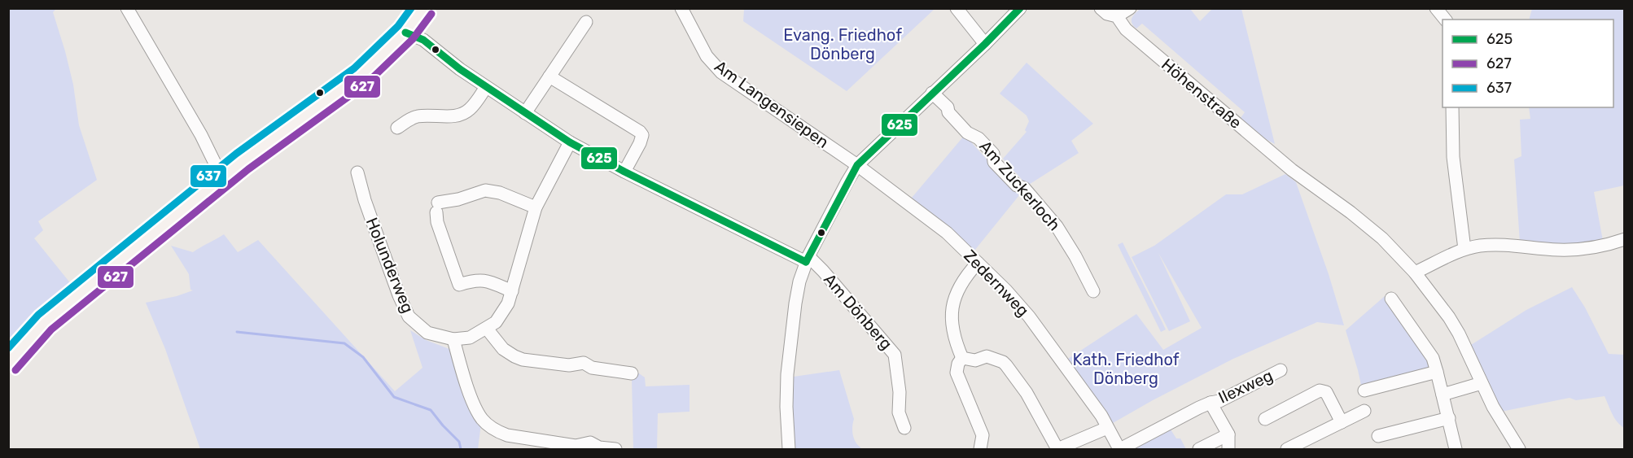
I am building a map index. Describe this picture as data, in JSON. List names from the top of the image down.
{
  "streets": {
    "street": [
      "Höhenstraße",
      "Am Langensiepen",
      "Am Zuckerloch",
      "Holunderweg",
      "Zedernweg",
      "Am Dönberg",
      "Ilexweg"
    ]
  },
  "crossings": [
    ["Am Langensiepen", "Zedernweg"],
    ["Am Langensiepen", "Am Dönberg"],
    ["Am Zuckerloch", "Am Dönberg"],
    ["Zedernweg", "Am Dönberg"],
    ["Zedernweg", "Ilexweg"]
  ],
  "parks": ["Evang. Friedhof Dönberg", "Kath. Friedhof Dönberg"],
  "lines": ["transit line 625", "transit line 637", "transit line 627"],
  "legend": ["625", "627", "637"]
}
